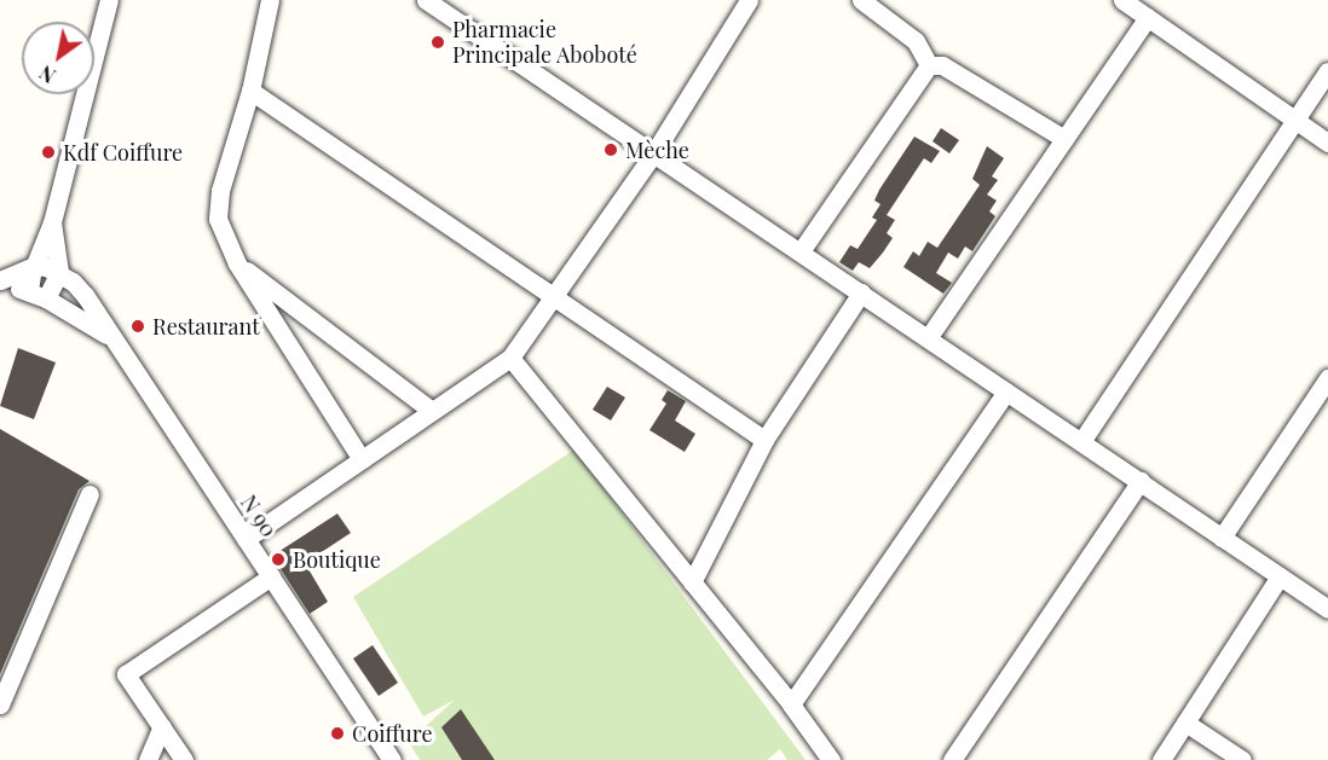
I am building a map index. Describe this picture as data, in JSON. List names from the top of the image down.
{
  "streets": {
    "street": ["N 90"]
  },
  "places": [
    "Pharmacie Principale Aboboté",
    "Mèche",
    "Kdf Coiffure",
    "Restaurant",
    "Boutique",
    "Coiffure"
  ],
  "north": "bottom left"
}
